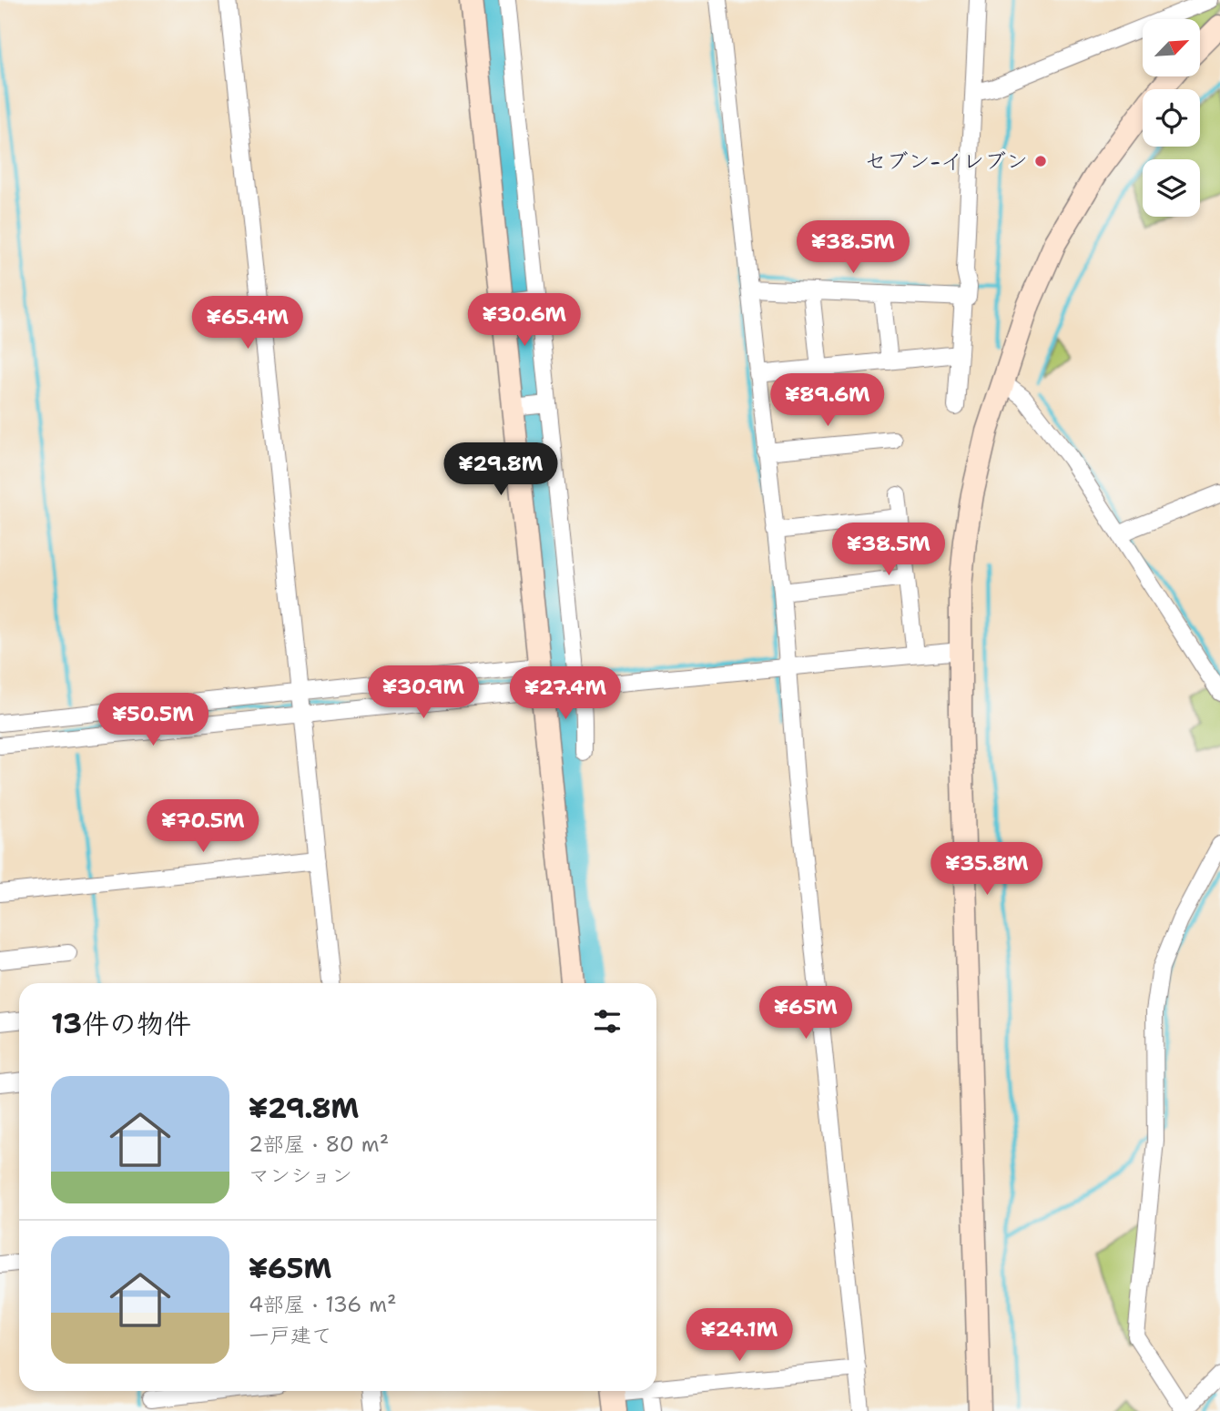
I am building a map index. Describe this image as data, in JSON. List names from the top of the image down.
{
  "places": ["セブン-イレブン"],
  "north": "top right",
  "page": {
    "price": [
      "¥38.5M",
      "¥30.6M",
      "¥65.4M",
      "¥89.6M",
      "¥29.8M",
      "¥38.5M",
      "¥30.9M",
      "¥27.4M",
      "¥50.5M",
      "¥70.5M",
      "¥35.8M",
      "¥65M",
      "¥24.1M"
    ],
    "heading": "13件の物件",
    "list": [
      {
        "name": "¥29.8M",
        "note": "2部屋 · 80 m² · マンション"
      },
      {
        "name": "¥65M",
        "note": "4部屋 · 136 m² · 一戸建て"
      }
    ]
  }
}
